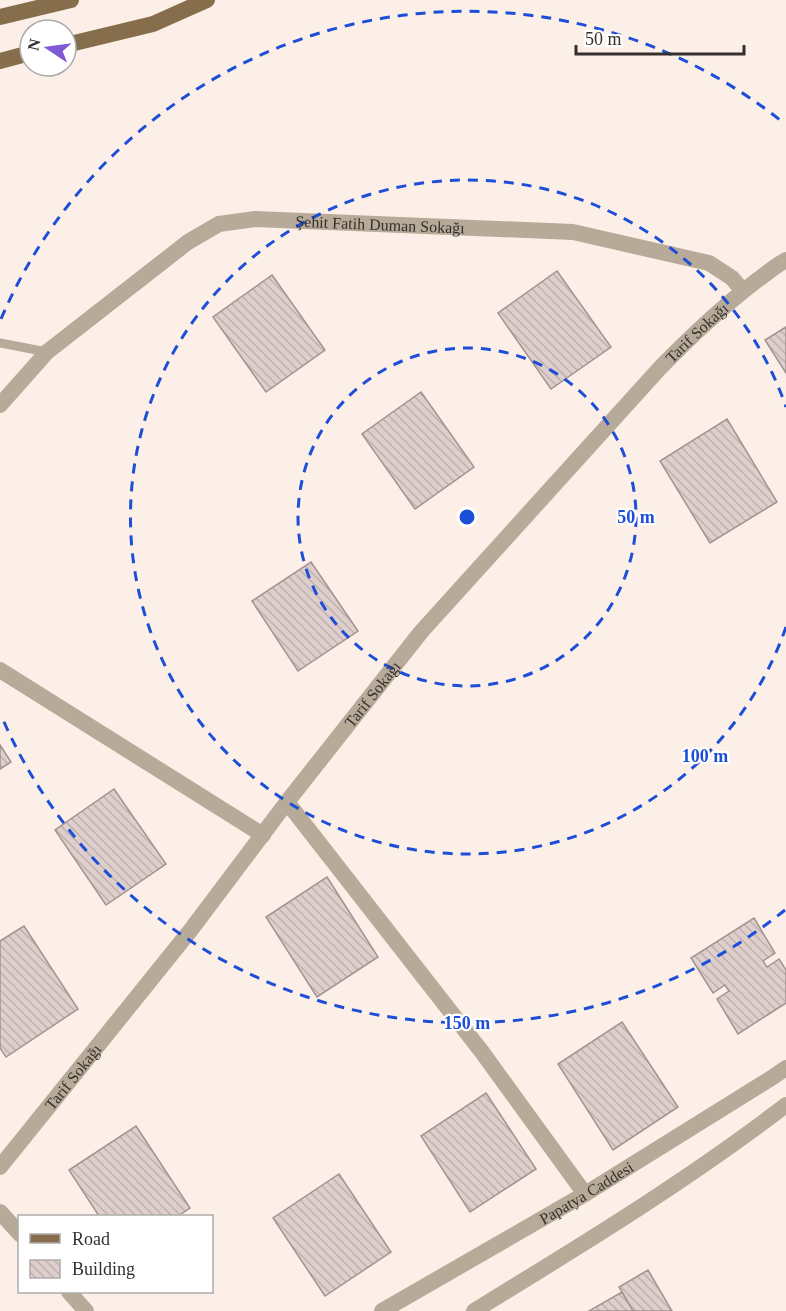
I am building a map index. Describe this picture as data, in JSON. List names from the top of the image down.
{
  "streets": {
    "street": ["Şehit Fatih Duman Sokağı", "Tarif Sokağı", "Papatya Caddesi"]
  },
  "crossings": [
    ["Şehit Fatih Duman Sokağı", "Tarif Sokağı"]
  ],
  "legend": ["Road", "Building"],
  "scale_bar": "50 m",
  "north": "left",
  "rings": ["50 m", "100 m", "150 m"]
}
